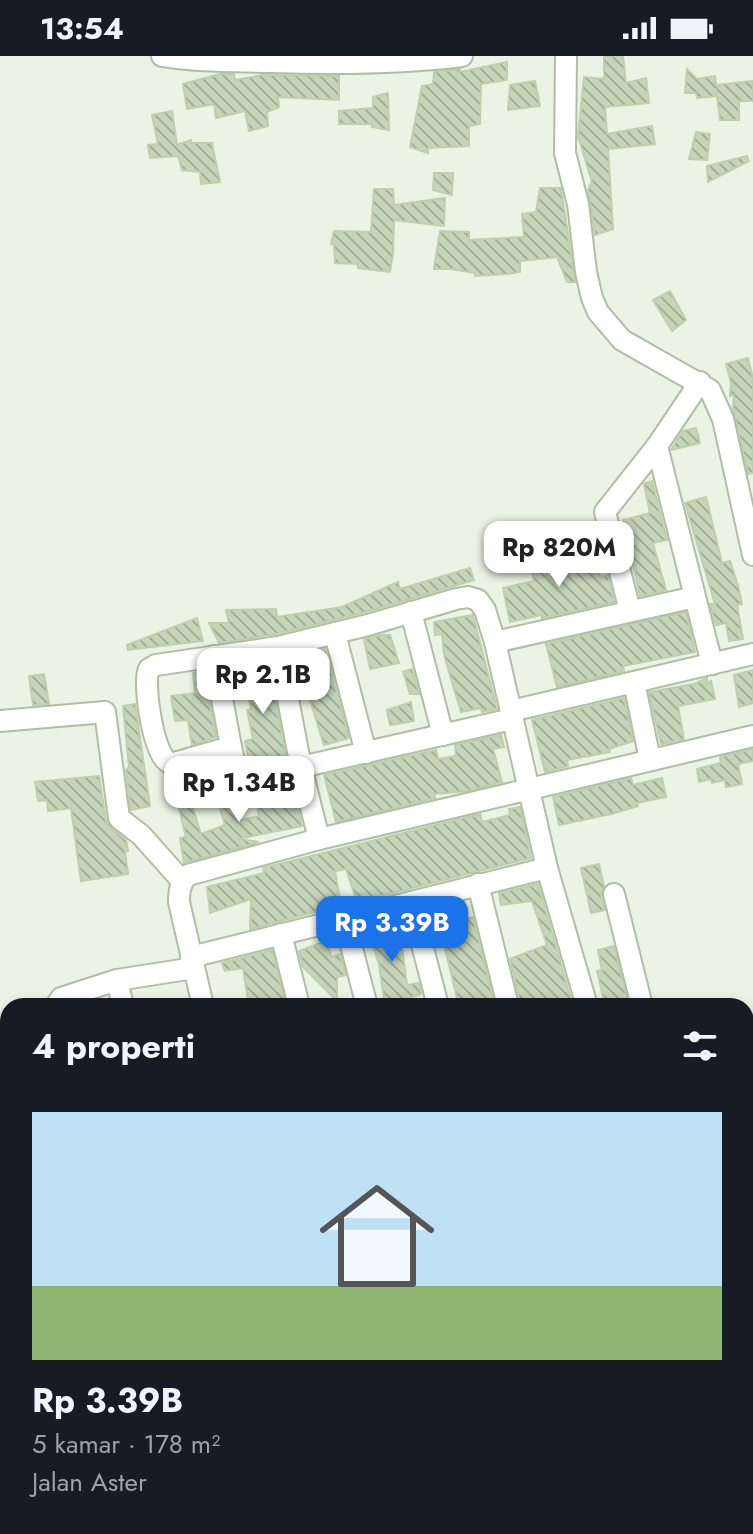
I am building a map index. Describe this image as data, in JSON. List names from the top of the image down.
{
  "page": {
    "status": "13:54",
    "price": [
      "Rp 820M",
      "Rp 2.1B",
      "Rp 1.34B",
      "Rp 3.39B"
    ],
    "heading": "4 properti",
    "list": [
      {
        "name": "Rp 3.39B",
        "note": "5 kamar · 178 m² · Jalan Aster"
      }
    ]
  }
}
